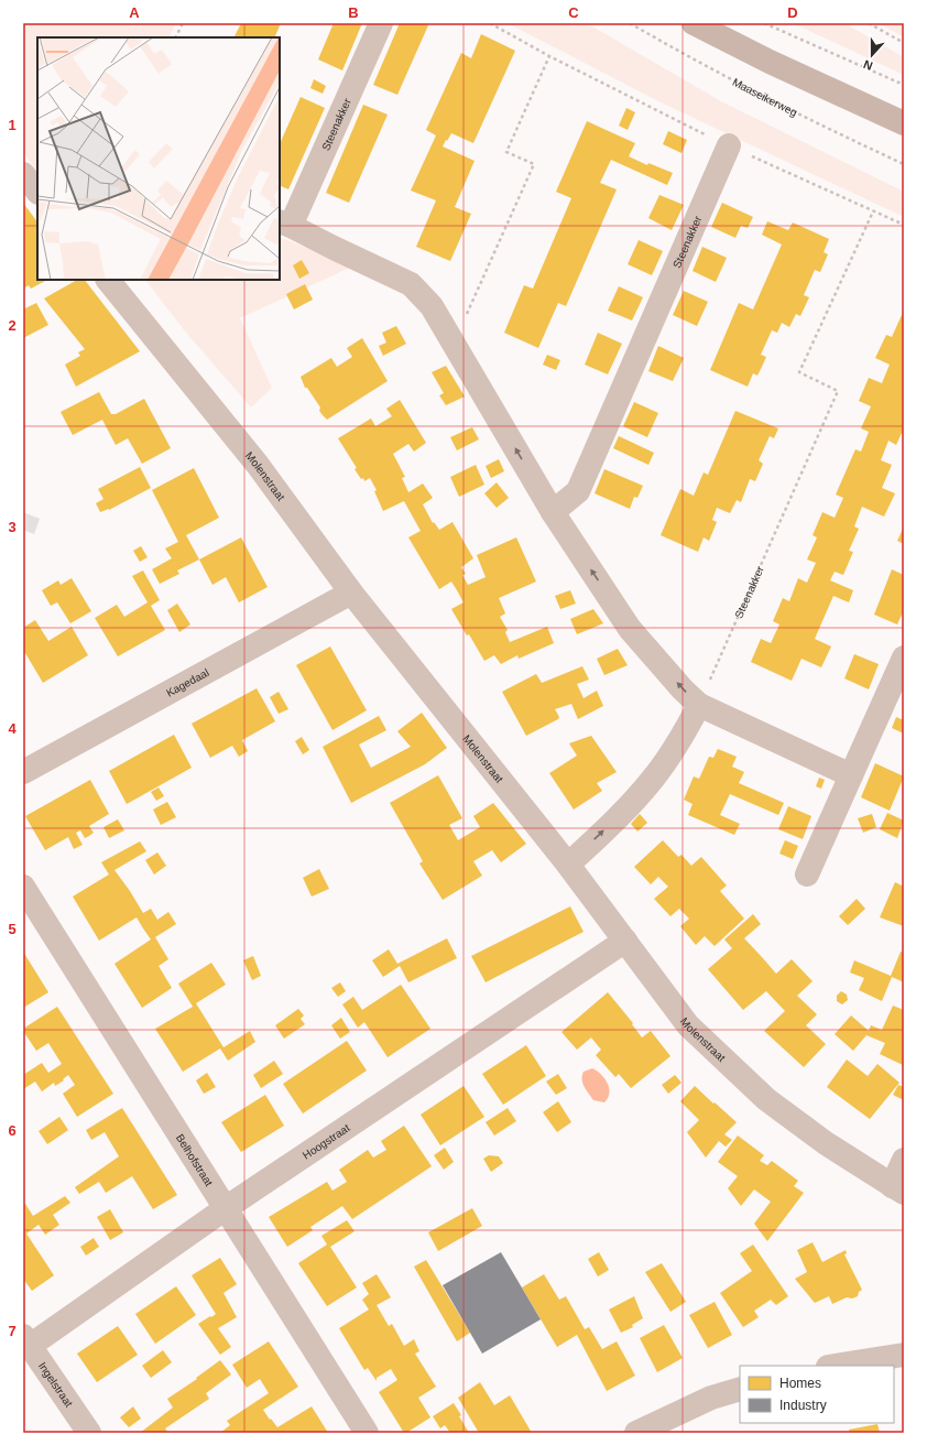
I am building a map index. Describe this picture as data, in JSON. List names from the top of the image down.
{
  "streets": {
    "street": [
      "Steenakker",
      "Molenstraat",
      "Kagedaal",
      "Hoogstraat",
      "Belhofstraat",
      "Ingelstraat"
    ],
    "path": ["Maaseikerweg"]
  },
  "crossings": [
    ["Molenstraat", "Kagedaal"],
    ["Molenstraat", "Hoogstraat"],
    ["Hoogstraat", "Belhofstraat"],
    ["Hoogstraat", "Ingelstraat"]
  ],
  "legend": ["Homes", "Industry"],
  "north": "bottom",
  "grid": {
    "columns": [
      "A",
      "B",
      "C",
      "D"
    ],
    "rows": [
      "1",
      "2",
      "3",
      "4",
      "5",
      "6",
      "7"
    ]
  }
}
